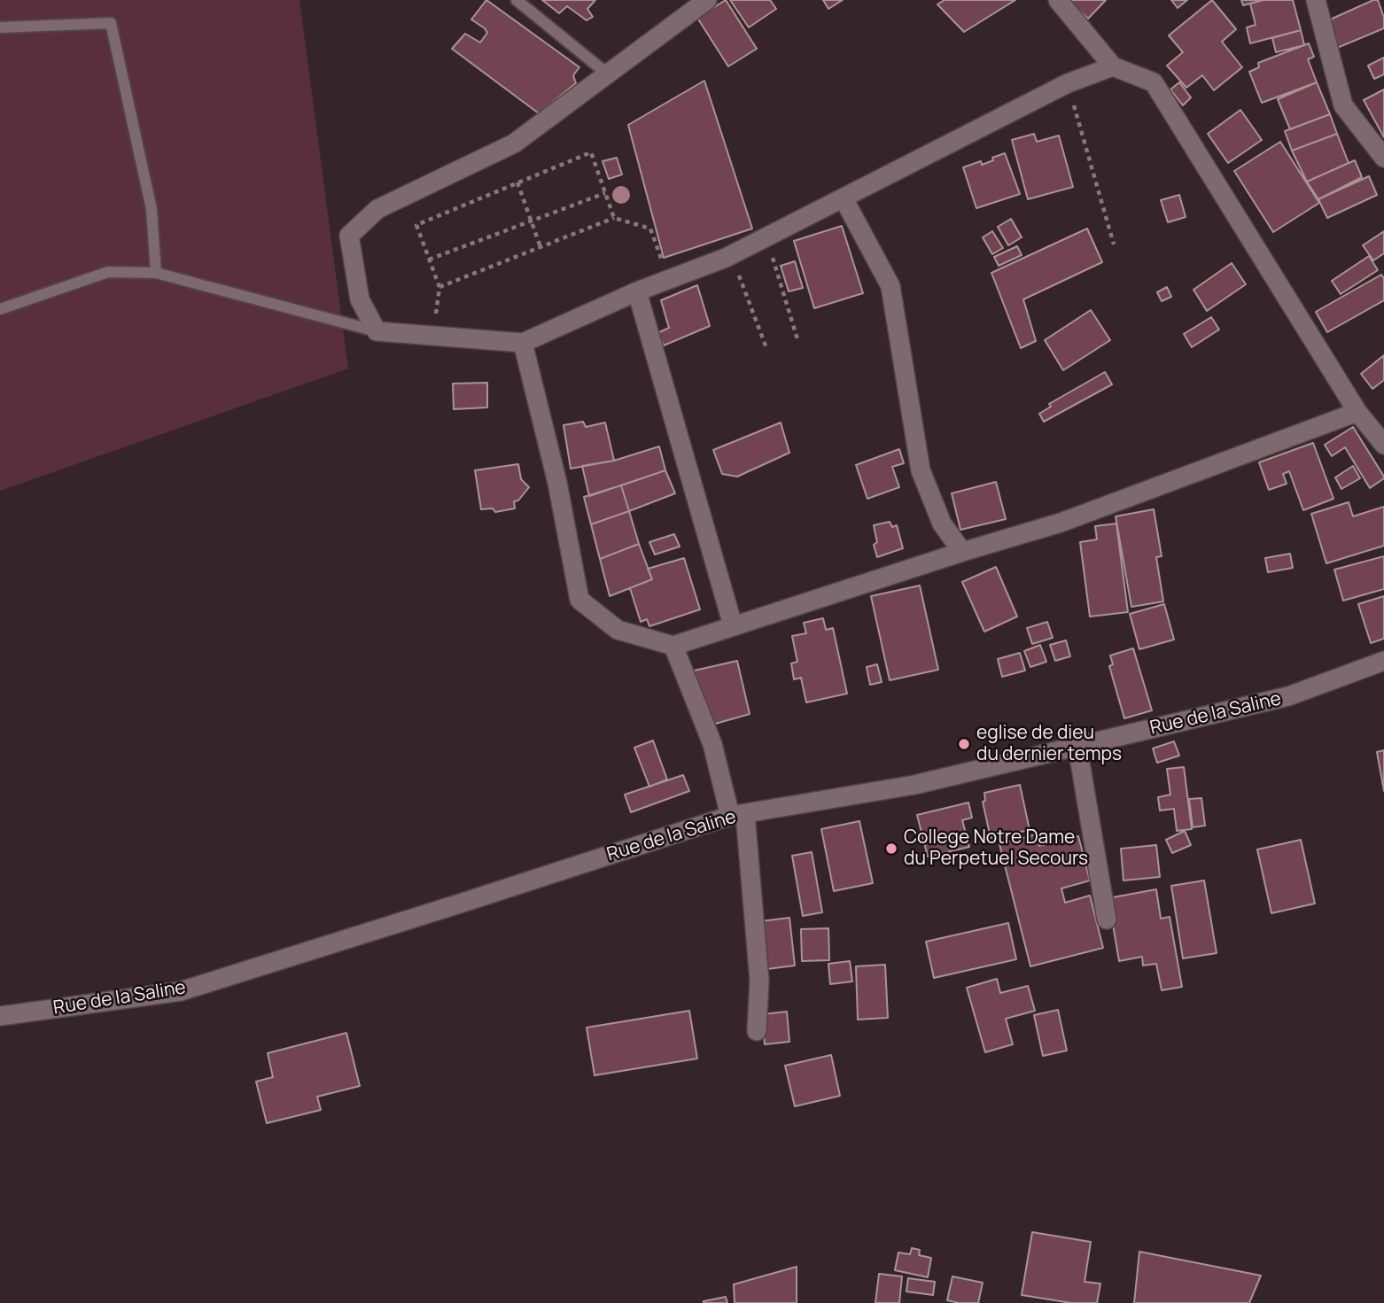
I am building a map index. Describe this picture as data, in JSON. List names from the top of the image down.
{
  "streets": {
    "street": ["Rue de la Saline"]
  },
  "places": ["eglise de dieu du dernier temps", "College Notre Dame du Perpetuel Secours"]
}
